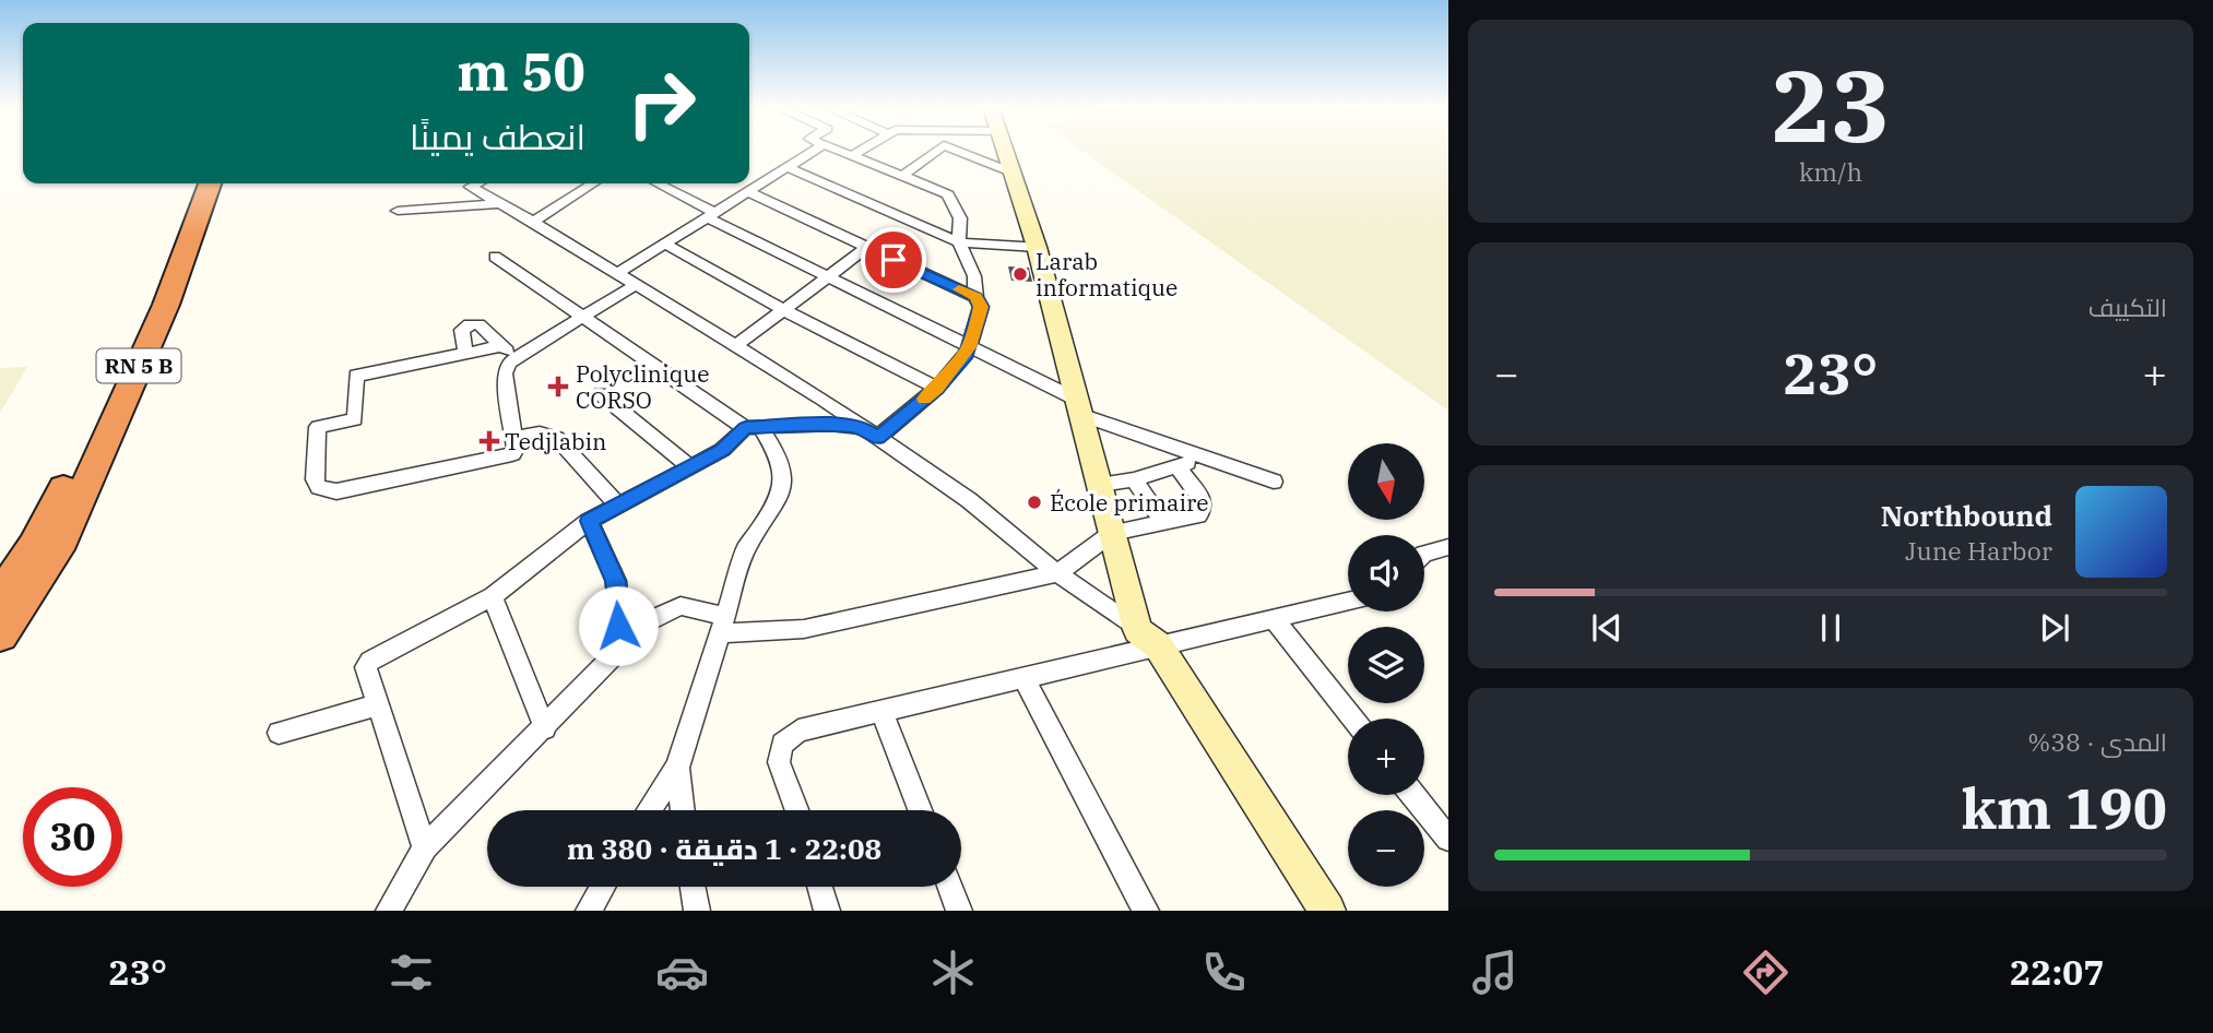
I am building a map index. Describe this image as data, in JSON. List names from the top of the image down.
{
  "streets": {
    "highway": ["RN 5 B"]
  },
  "places": {
    "other": ["Larab informatique", "École primaire"],
    "health": ["Polyclinique CORSO", "Tedjlabin"]
  },
  "north": "bottom",
  "page": {
    "tile": [
      ["23", "km/h"],
      "التكييف",
      ["المدى · 38%", "190 km"]
    ],
    "turn": ["50 m", "انعطف يمينًا"],
    "heat": ["−", "23°", "+"],
    "map_buttons": ["+", "−"],
    "song": ["Northbound", "June Harbor"],
    "limit": "30",
    "trip": "22:08 · 1 دقيقة · 380 m",
    "tabs": ["22:07", "23°"]
  }
}
